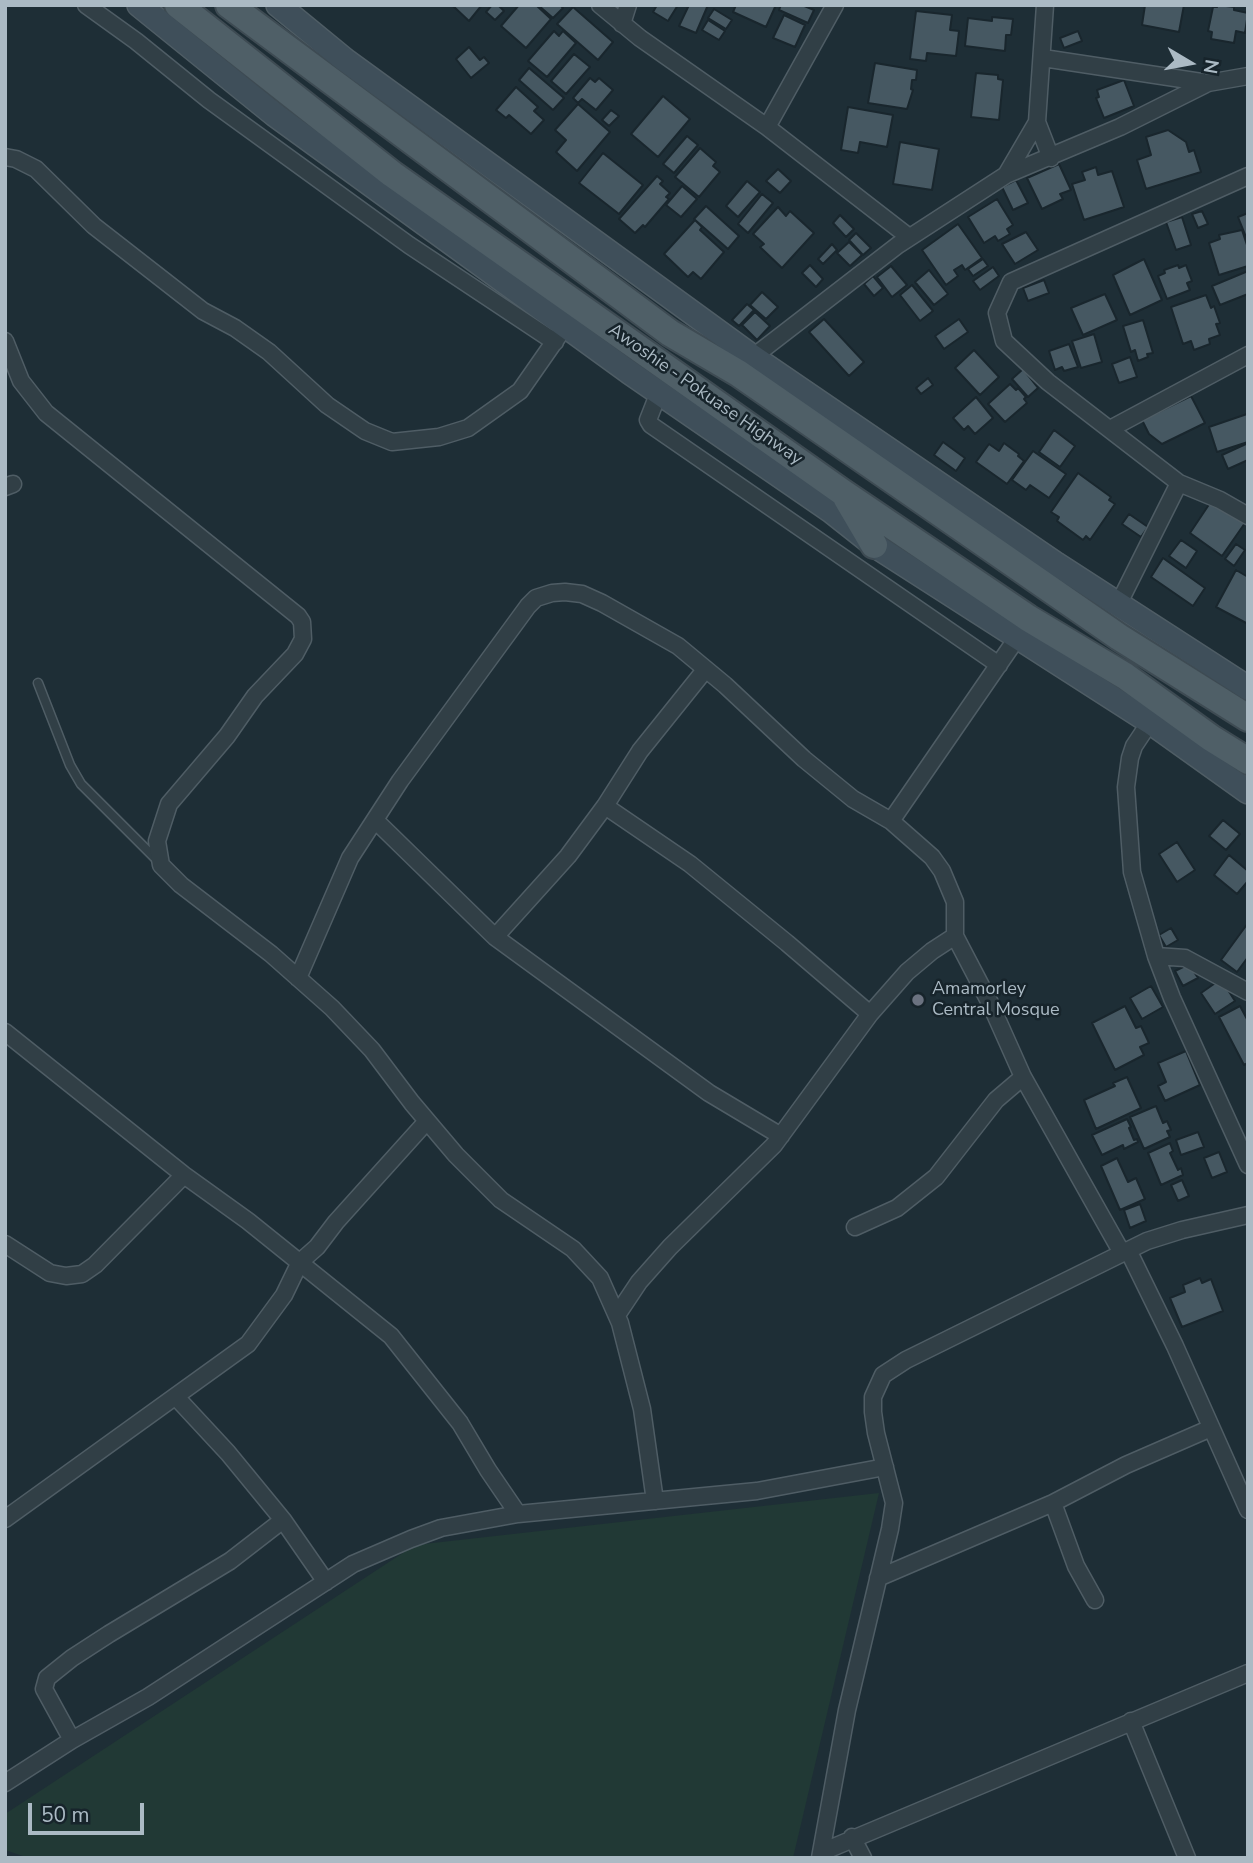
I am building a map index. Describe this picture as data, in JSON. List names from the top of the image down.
{
  "streets": {
    "main road": ["Awoshie - Pokuase Highway"]
  },
  "places": ["Amamorley Central Mosque"],
  "scale_bar": "50 m",
  "north": "right"
}
